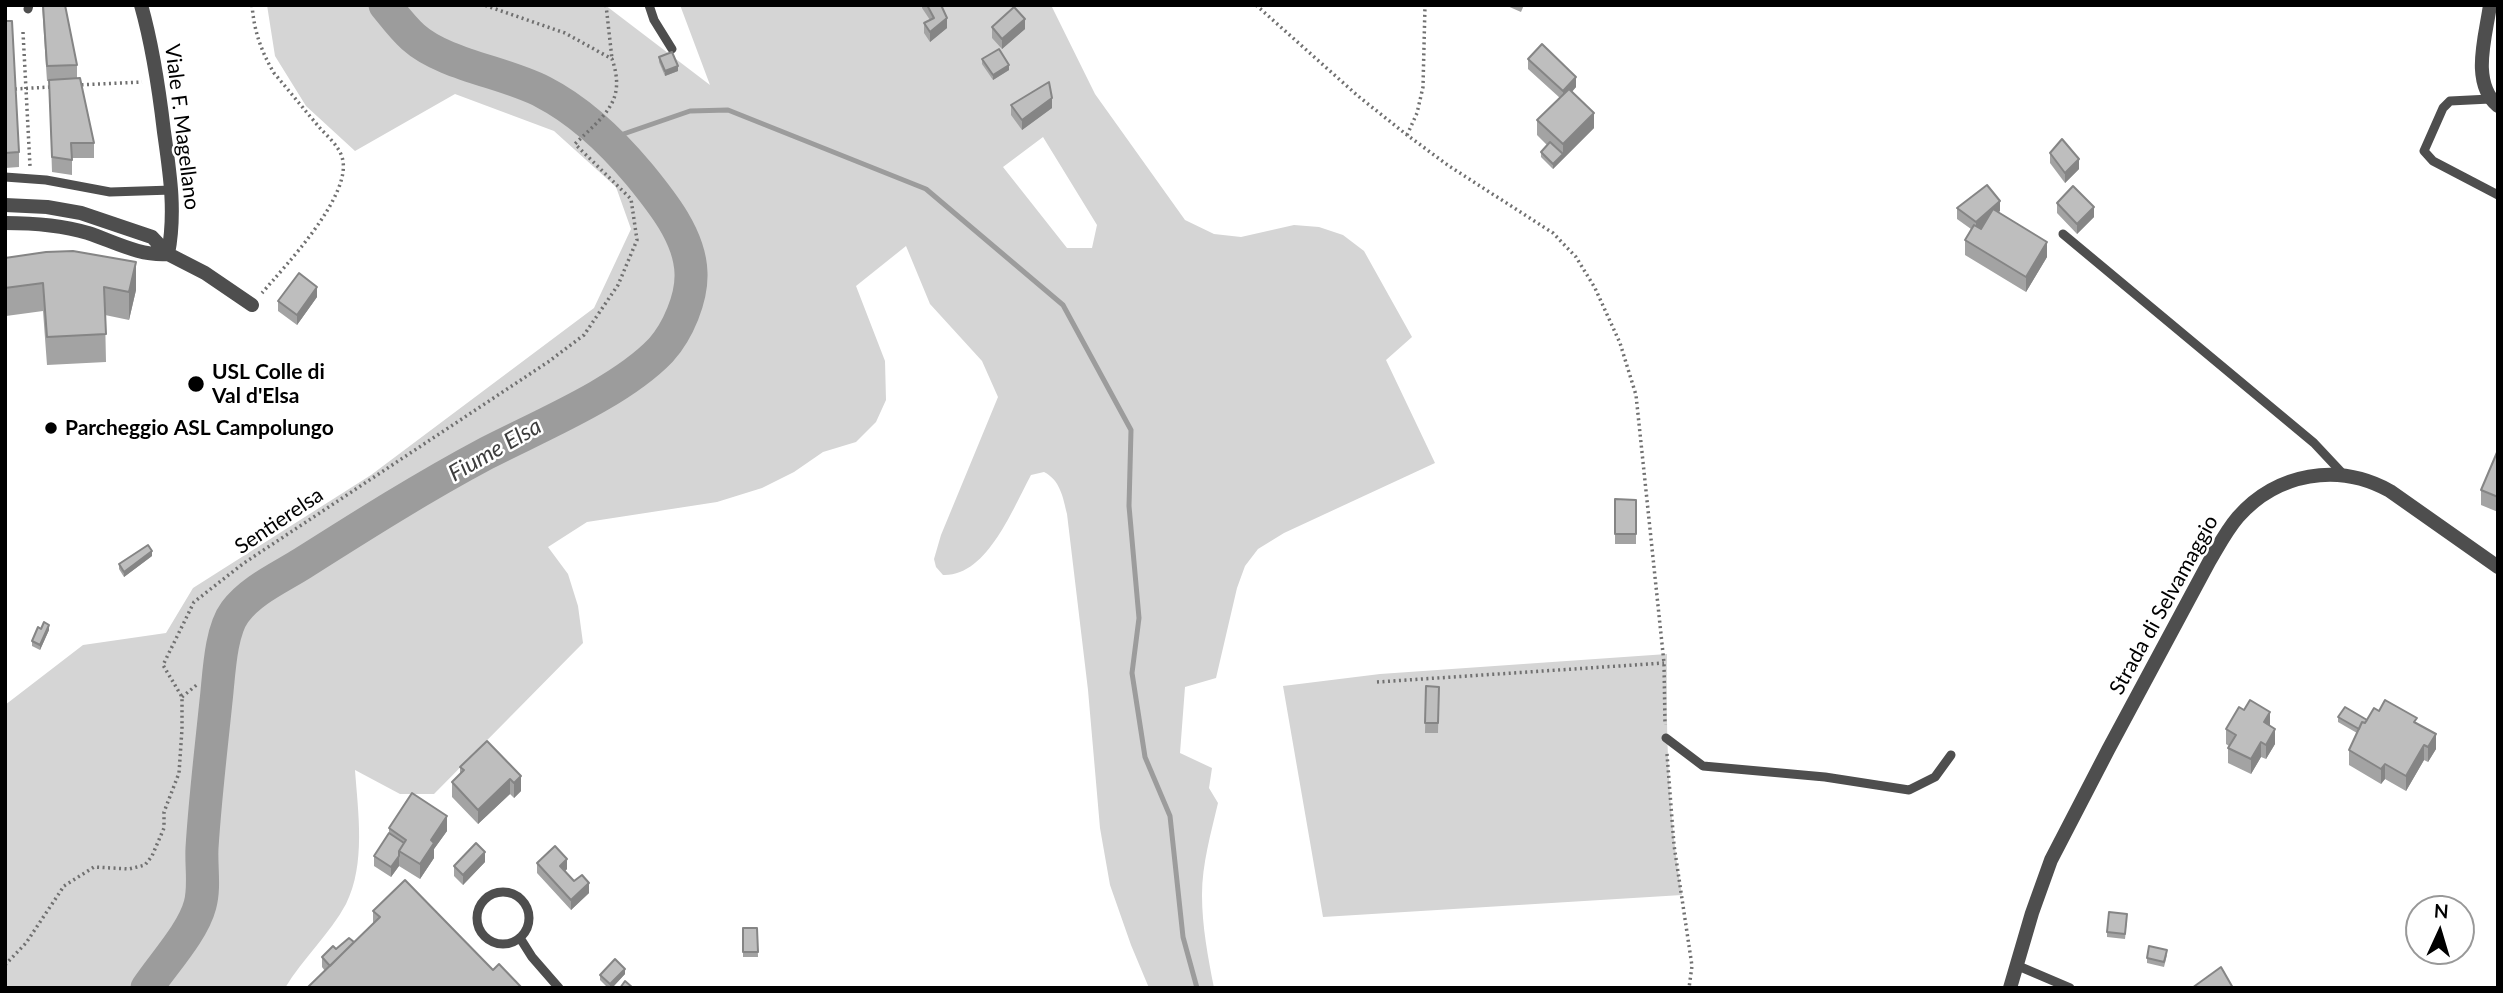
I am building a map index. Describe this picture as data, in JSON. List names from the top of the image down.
{
  "streets": {
    "street": ["Viale F. Magellano", "Strada di Selvamaggio"],
    "path": ["Sentierelsa"]
  },
  "water": ["Fiume Elsa"],
  "places": ["USL Colle di Val d'Elsa", "Parcheggio ASL Campolungo"],
  "north": "top"
}
